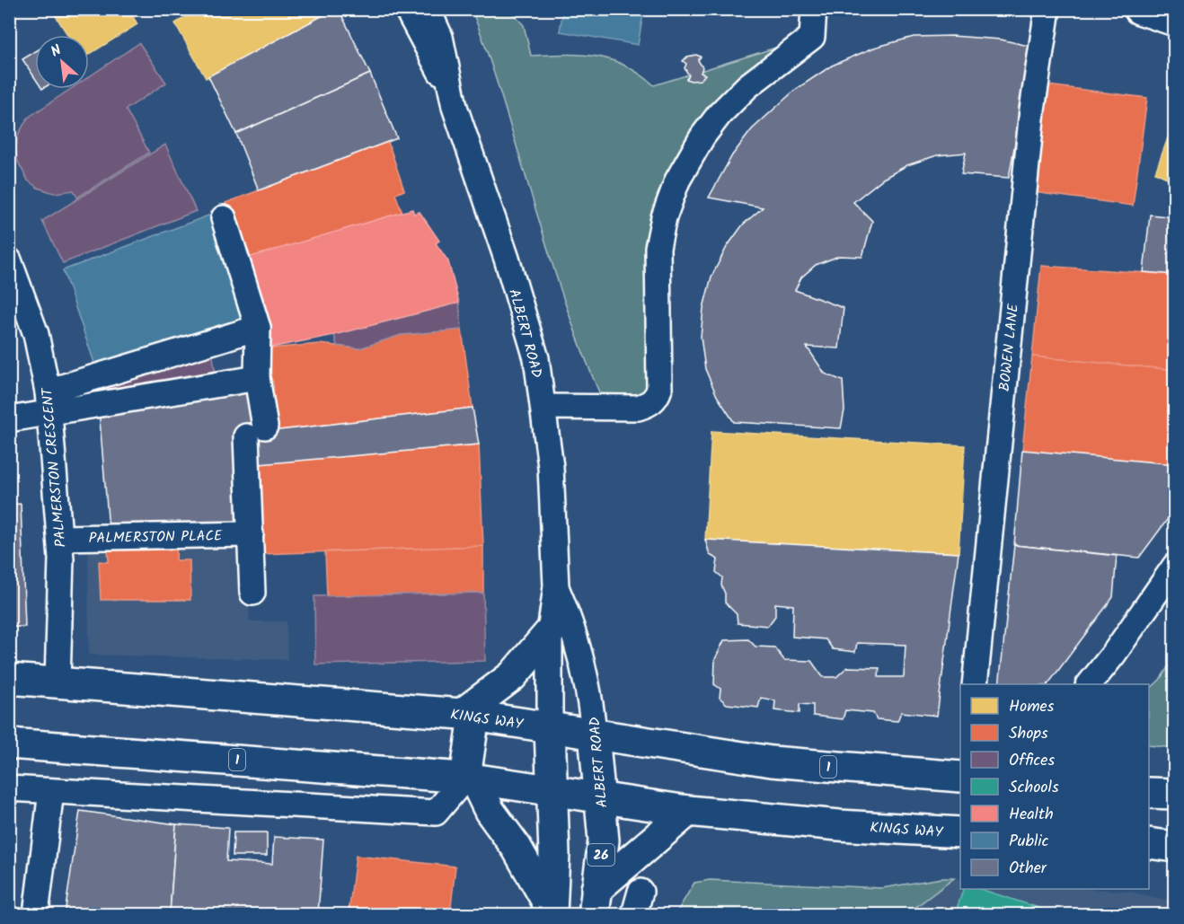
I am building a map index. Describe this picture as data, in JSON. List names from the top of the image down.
{
  "streets": {
    "main road": [
      "ALBERT ROAD",
      "KINGS WAY",
      "1",
      "26"
    ],
    "street": ["BOWEN LANE", "PALMERSTON CRESCENT", "PALMERSTON PLACE"]
  },
  "crossings": [
    ["ALBERT ROAD", "KINGS WAY"],
    ["PALMERSTON CRESCENT", "PALMERSTON PLACE"],
    ["PALMERSTON CRESCENT", "KINGS WAY"]
  ],
  "legend": [
    "Homes",
    "Shops",
    "Offices",
    "Schools",
    "Health",
    "Public",
    "Other"
  ],
  "north": "top left"
}
